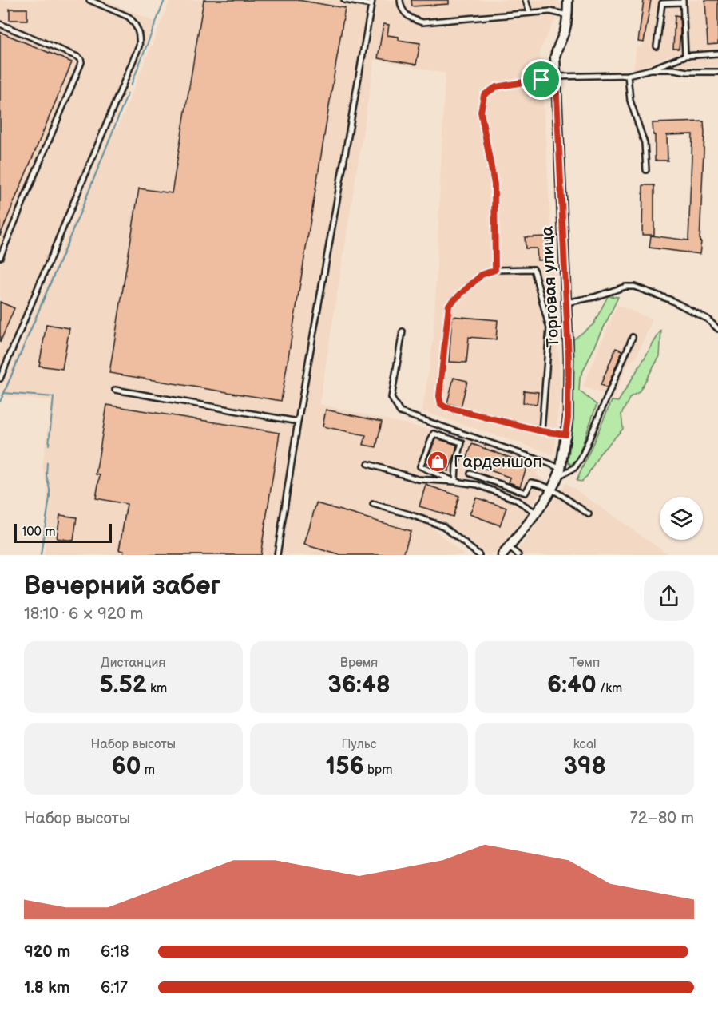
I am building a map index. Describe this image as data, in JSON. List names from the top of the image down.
{
  "streets": {
    "street": ["Торговая улица"]
  },
  "places": {
    "shop": ["Гарденшоп"]
  },
  "scale_bar": "100 m",
  "page": {
    "scale": "100 m",
    "heading": ["Вечерний забег", "18:10 · 6 × 920 m"],
    "stats": [
      ["Дистанция", "5.52 km"],
      ["Время", "36:48"],
      ["Темп", "6:40 /km"],
      ["Набор высоты", "60 m"],
      ["Пульс", "156 bpm"],
      ["kcal", "398"]
    ],
    "chart": ["Набор высоты", "72–80 m"],
    "list": [
      {
        "name": "920 m",
        "note": "6:18"
      },
      {
        "name": "1.8 km",
        "note": "6:17"
      }
    ]
  }
}
